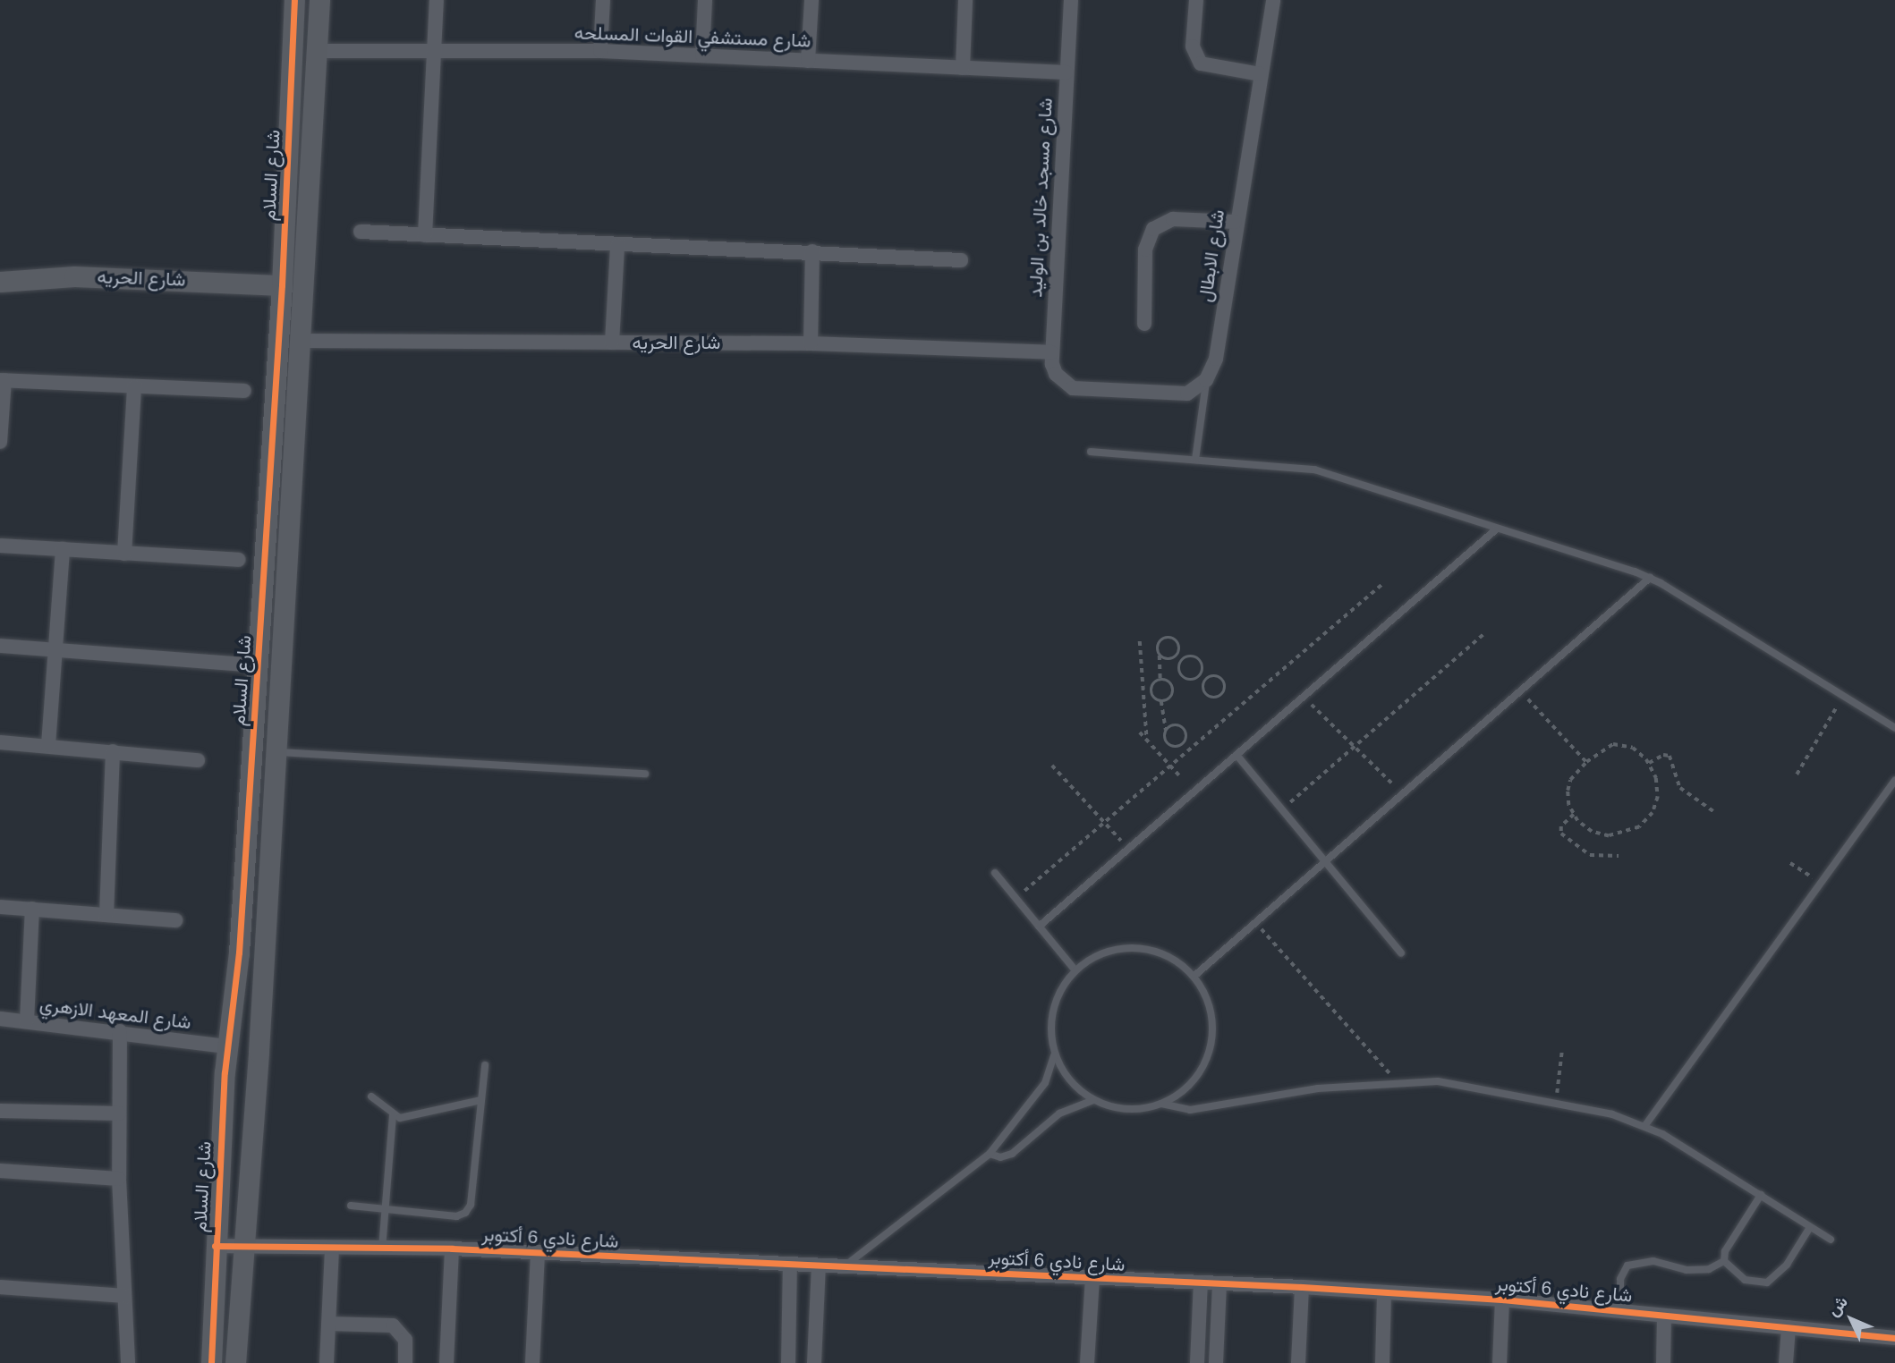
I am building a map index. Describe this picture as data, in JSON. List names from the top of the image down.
{
  "streets": {
    "street": [
      "شارع مستشفي القوات المسلحه",
      "شارع السلام",
      "شارع مسجد خالد بن الوليد",
      "شارع الابطال",
      "شارع الحريه",
      "شارع المعهد الازهري",
      "شارع نادي 6 أكتوبر"
    ]
  },
  "crossings": [
    ["شارع مستشفي القوات المسلحه", "شارع السلام"],
    ["شارع مستشفي القوات المسلحه", "شارع مسجد خالد بن الوليد"],
    ["شارع السلام", "شارع الحريه"],
    ["شارع السلام", "شارع المعهد الازهري"],
    ["شارع السلام", "شارع نادي 6 أكتوبر"],
    ["شارع مسجد خالد بن الوليد", "شارع الابطال"],
    ["شارع مسجد خالد بن الوليد", "شارع الحريه"]
  ],
  "north": "top left"
}
